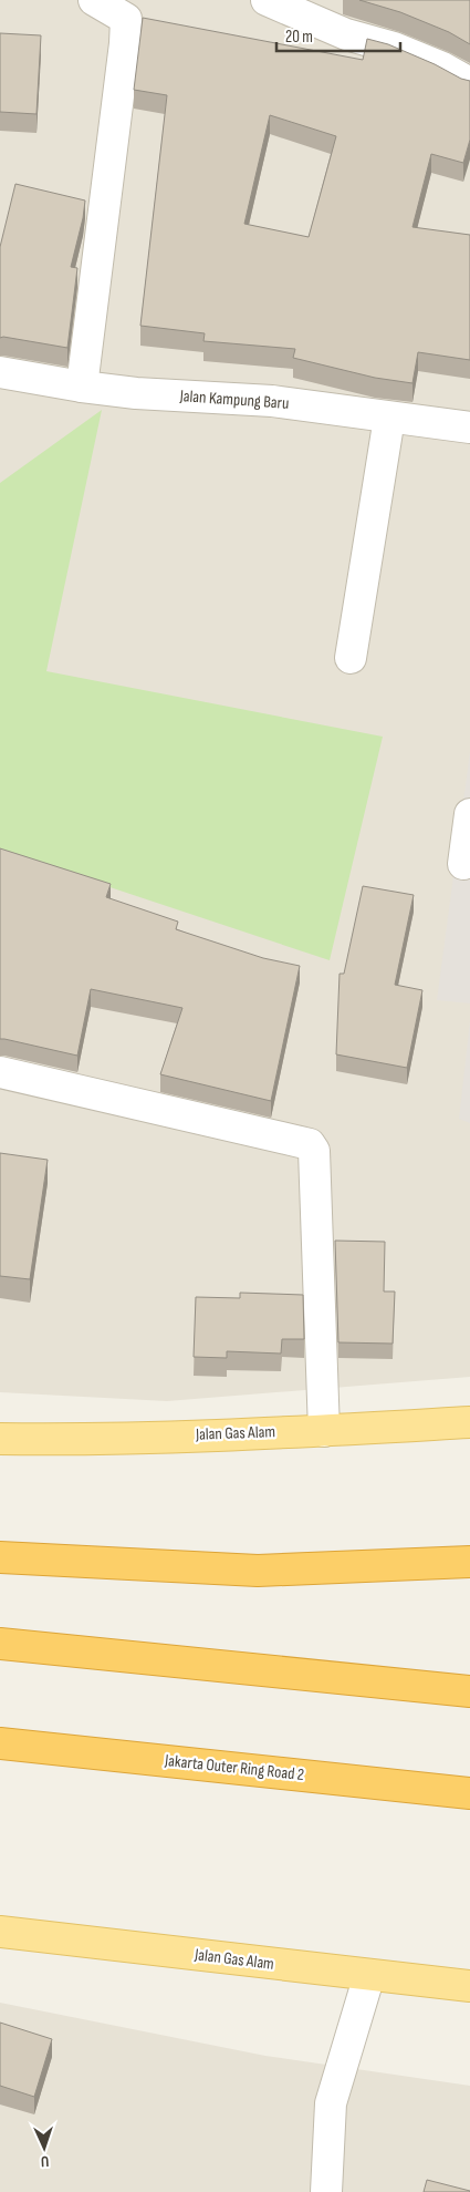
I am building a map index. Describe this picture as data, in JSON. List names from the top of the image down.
{
  "streets": {
    "highway": ["Jakarta Outer Ring Road 2"],
    "main road": ["Jalan Gas Alam"],
    "street": ["Jalan Kampung Baru"]
  },
  "scale_bar": "20 m",
  "north": "bottom"
}
